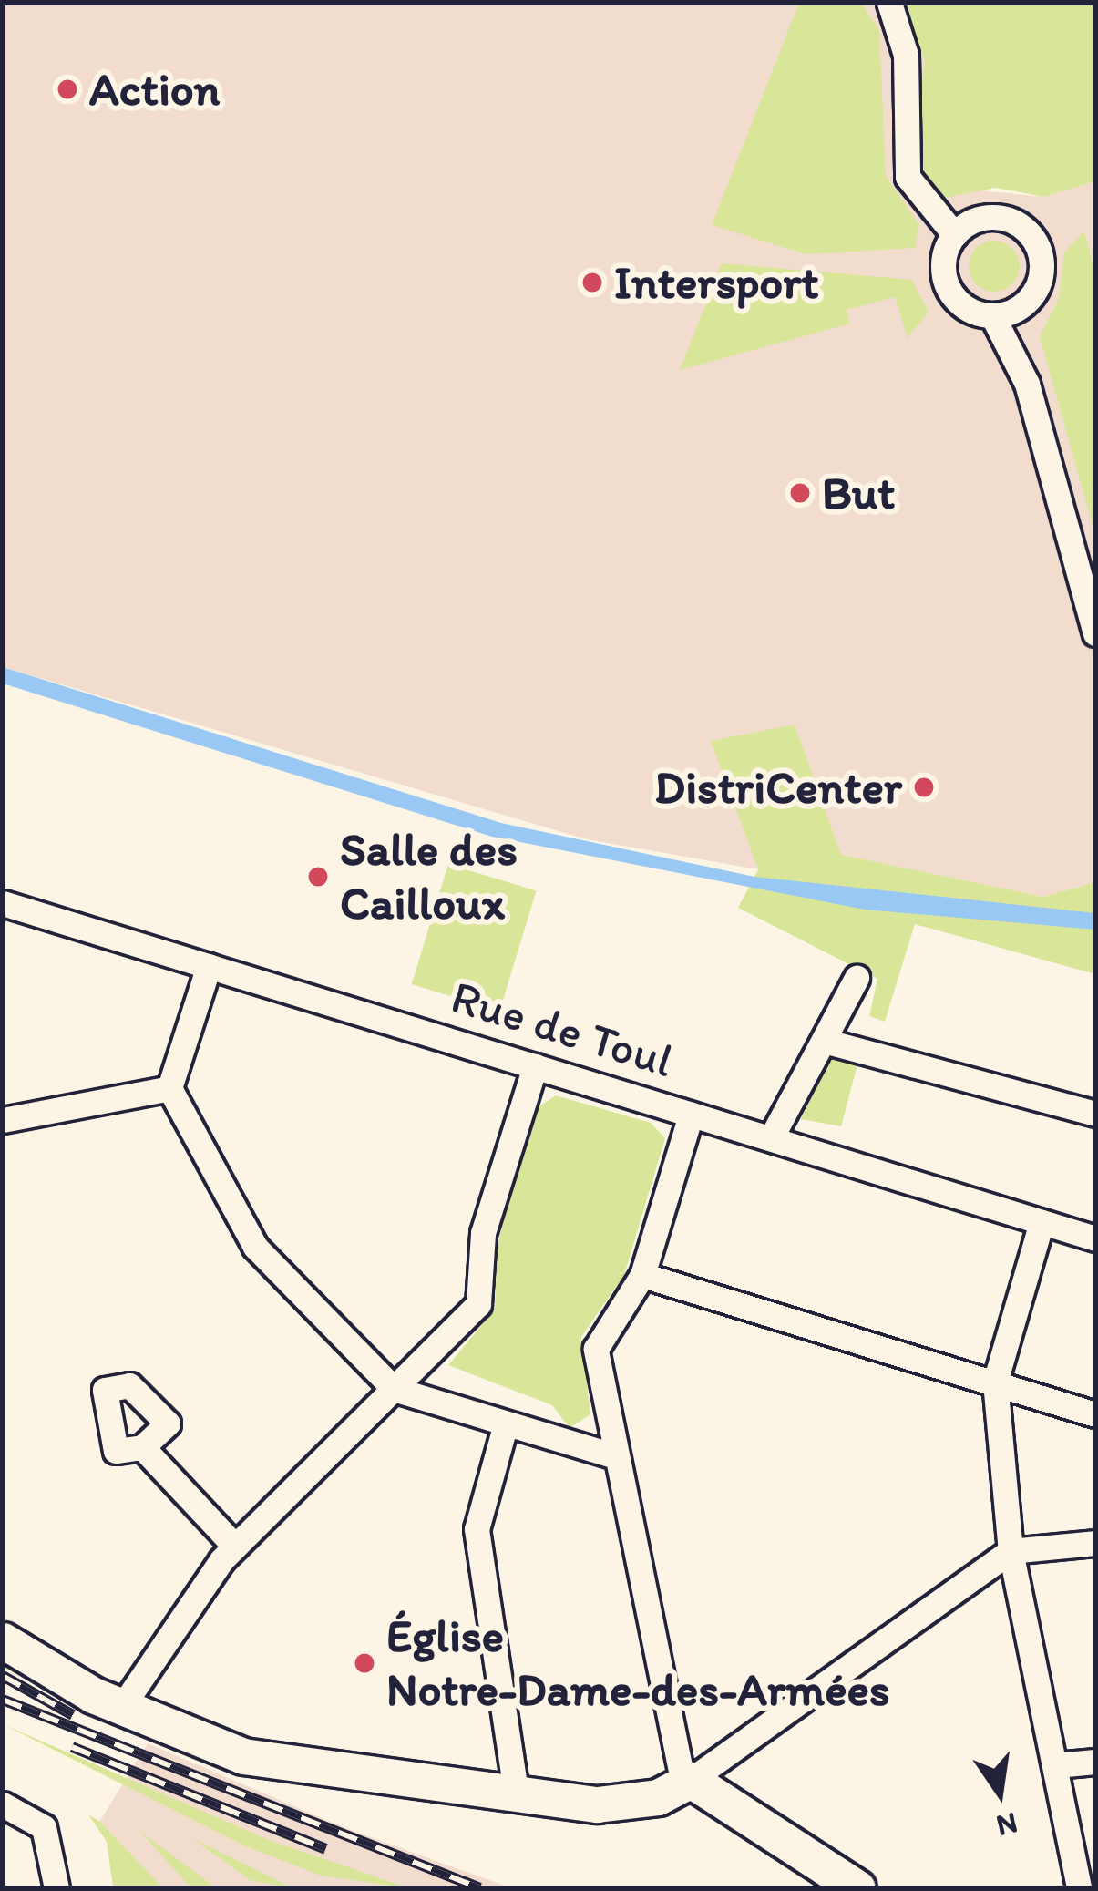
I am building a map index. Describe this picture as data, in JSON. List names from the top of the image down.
{
  "streets": {
    "street": ["Rue de Toul"]
  },
  "places": [
    "Action",
    "Intersport",
    "But",
    "DistriCenter",
    "Salle des Cailloux",
    "Église Notre-Dame-des-Armées"
  ],
  "north": "bottom"
}
